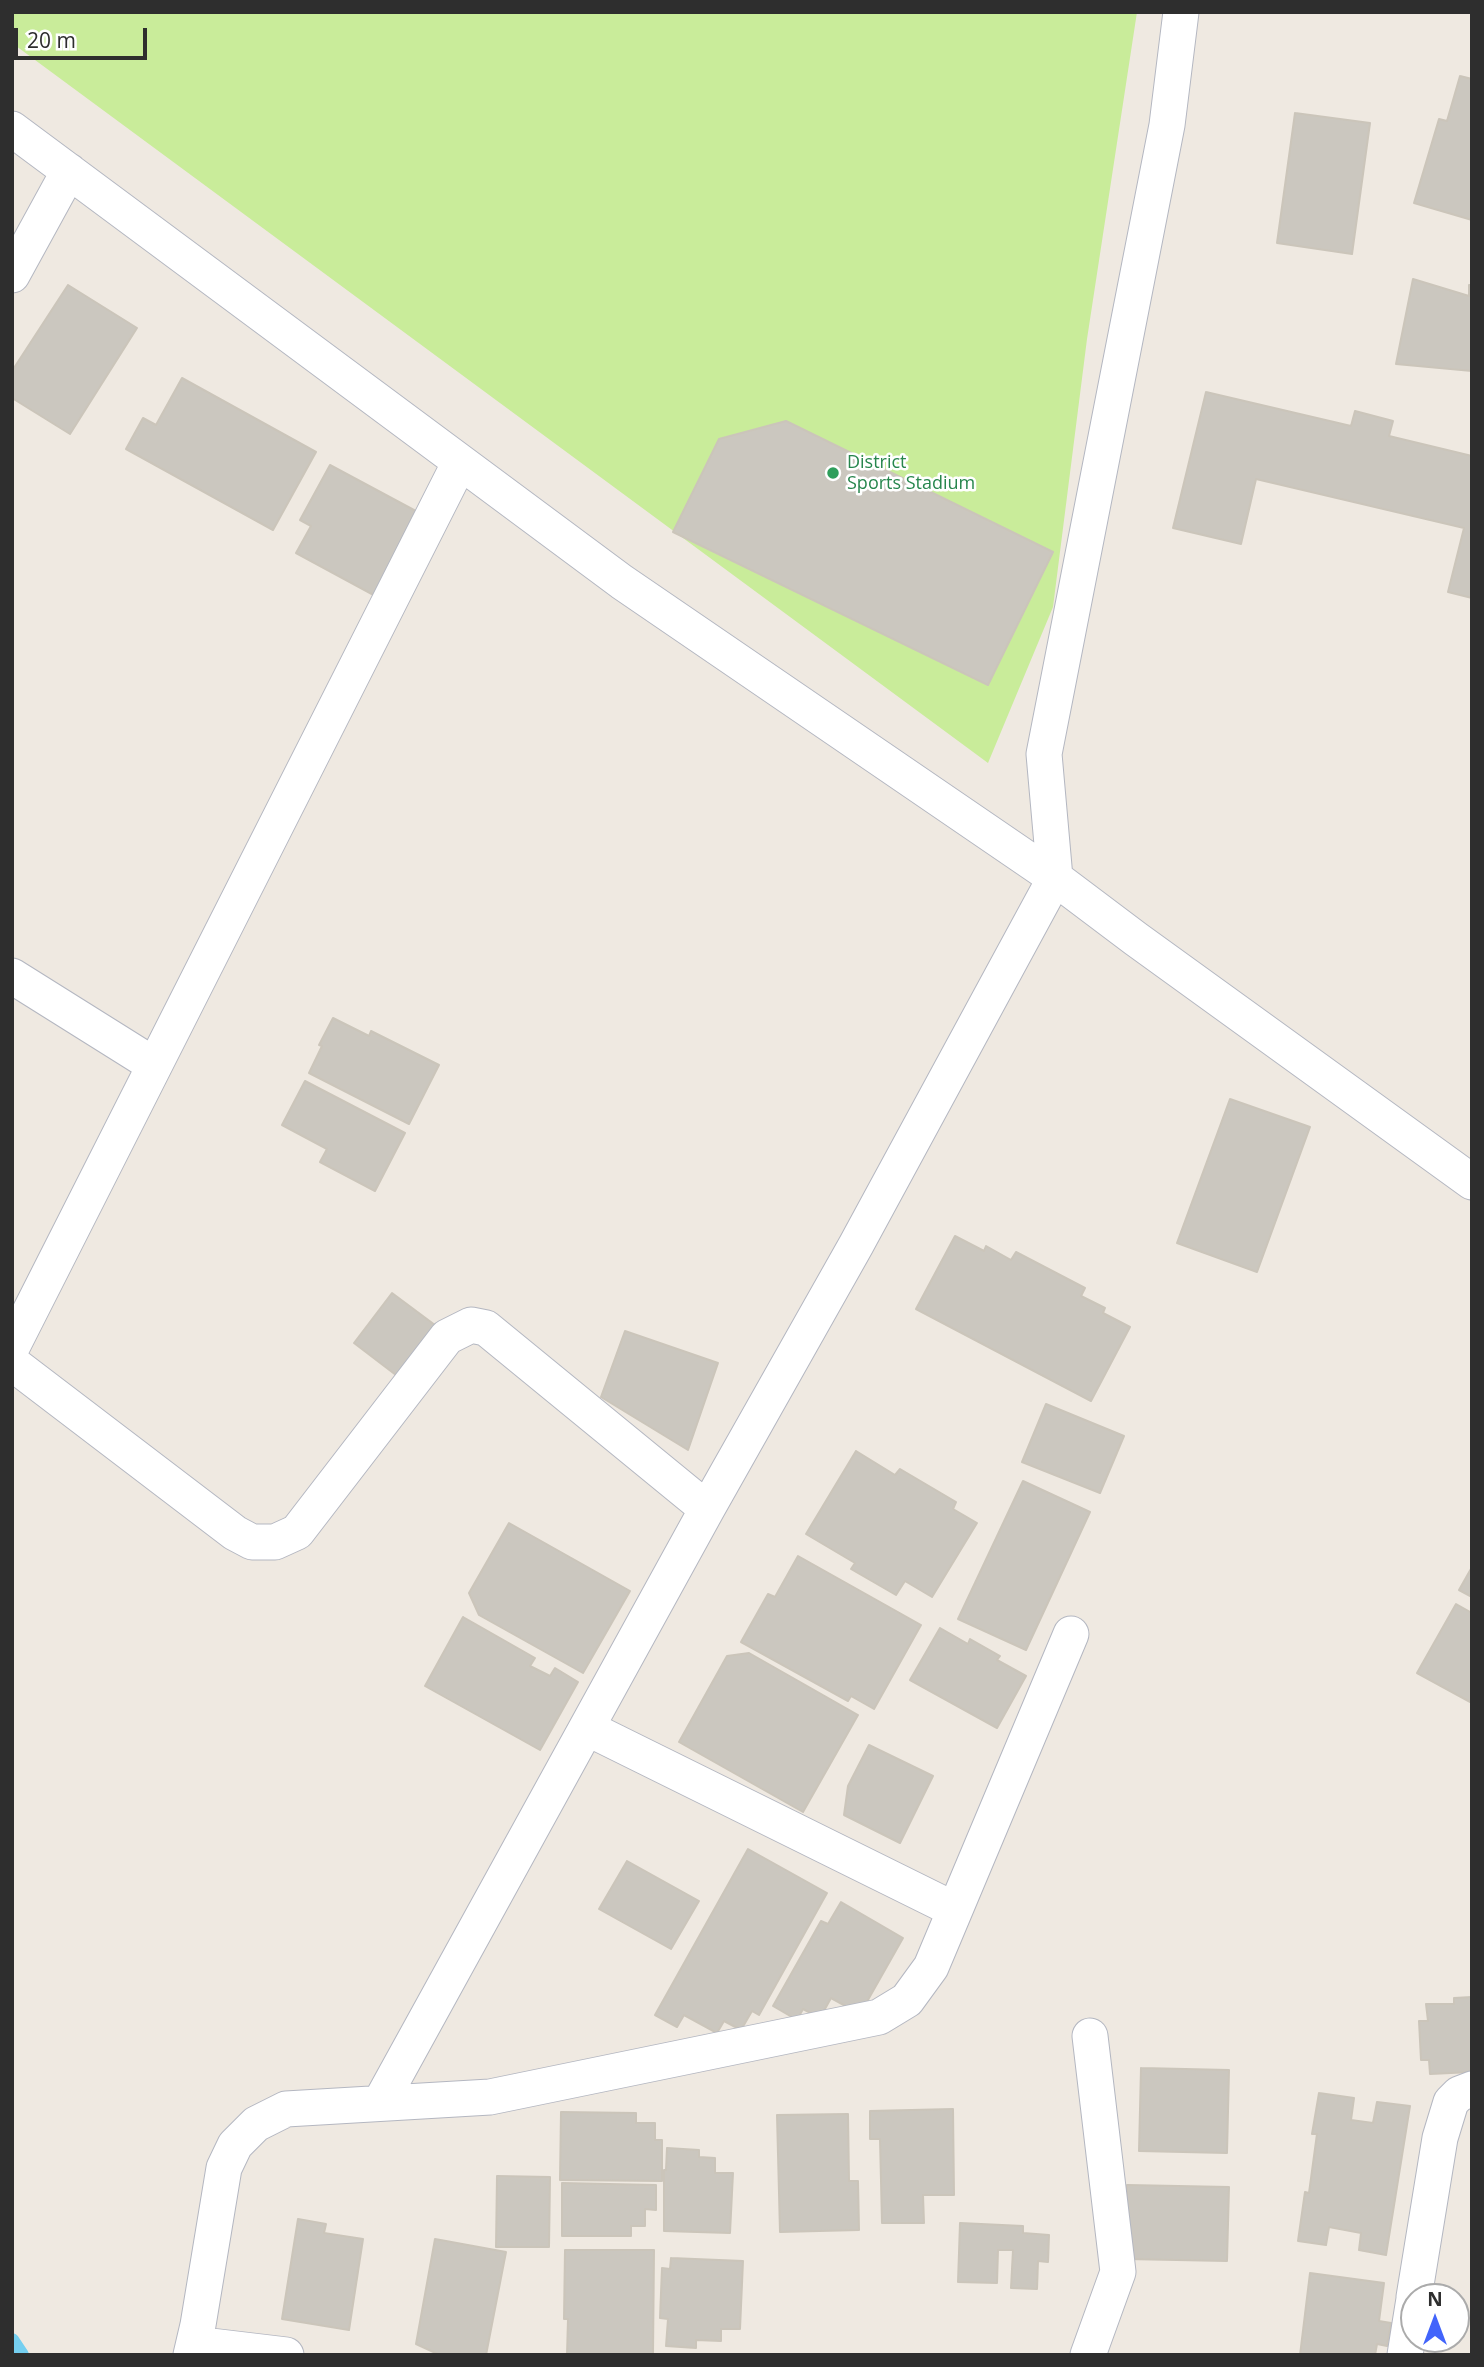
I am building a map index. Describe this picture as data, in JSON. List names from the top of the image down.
{
  "places": ["District Sports Stadium"],
  "scale_bar": "20 m",
  "north": "top"
}
